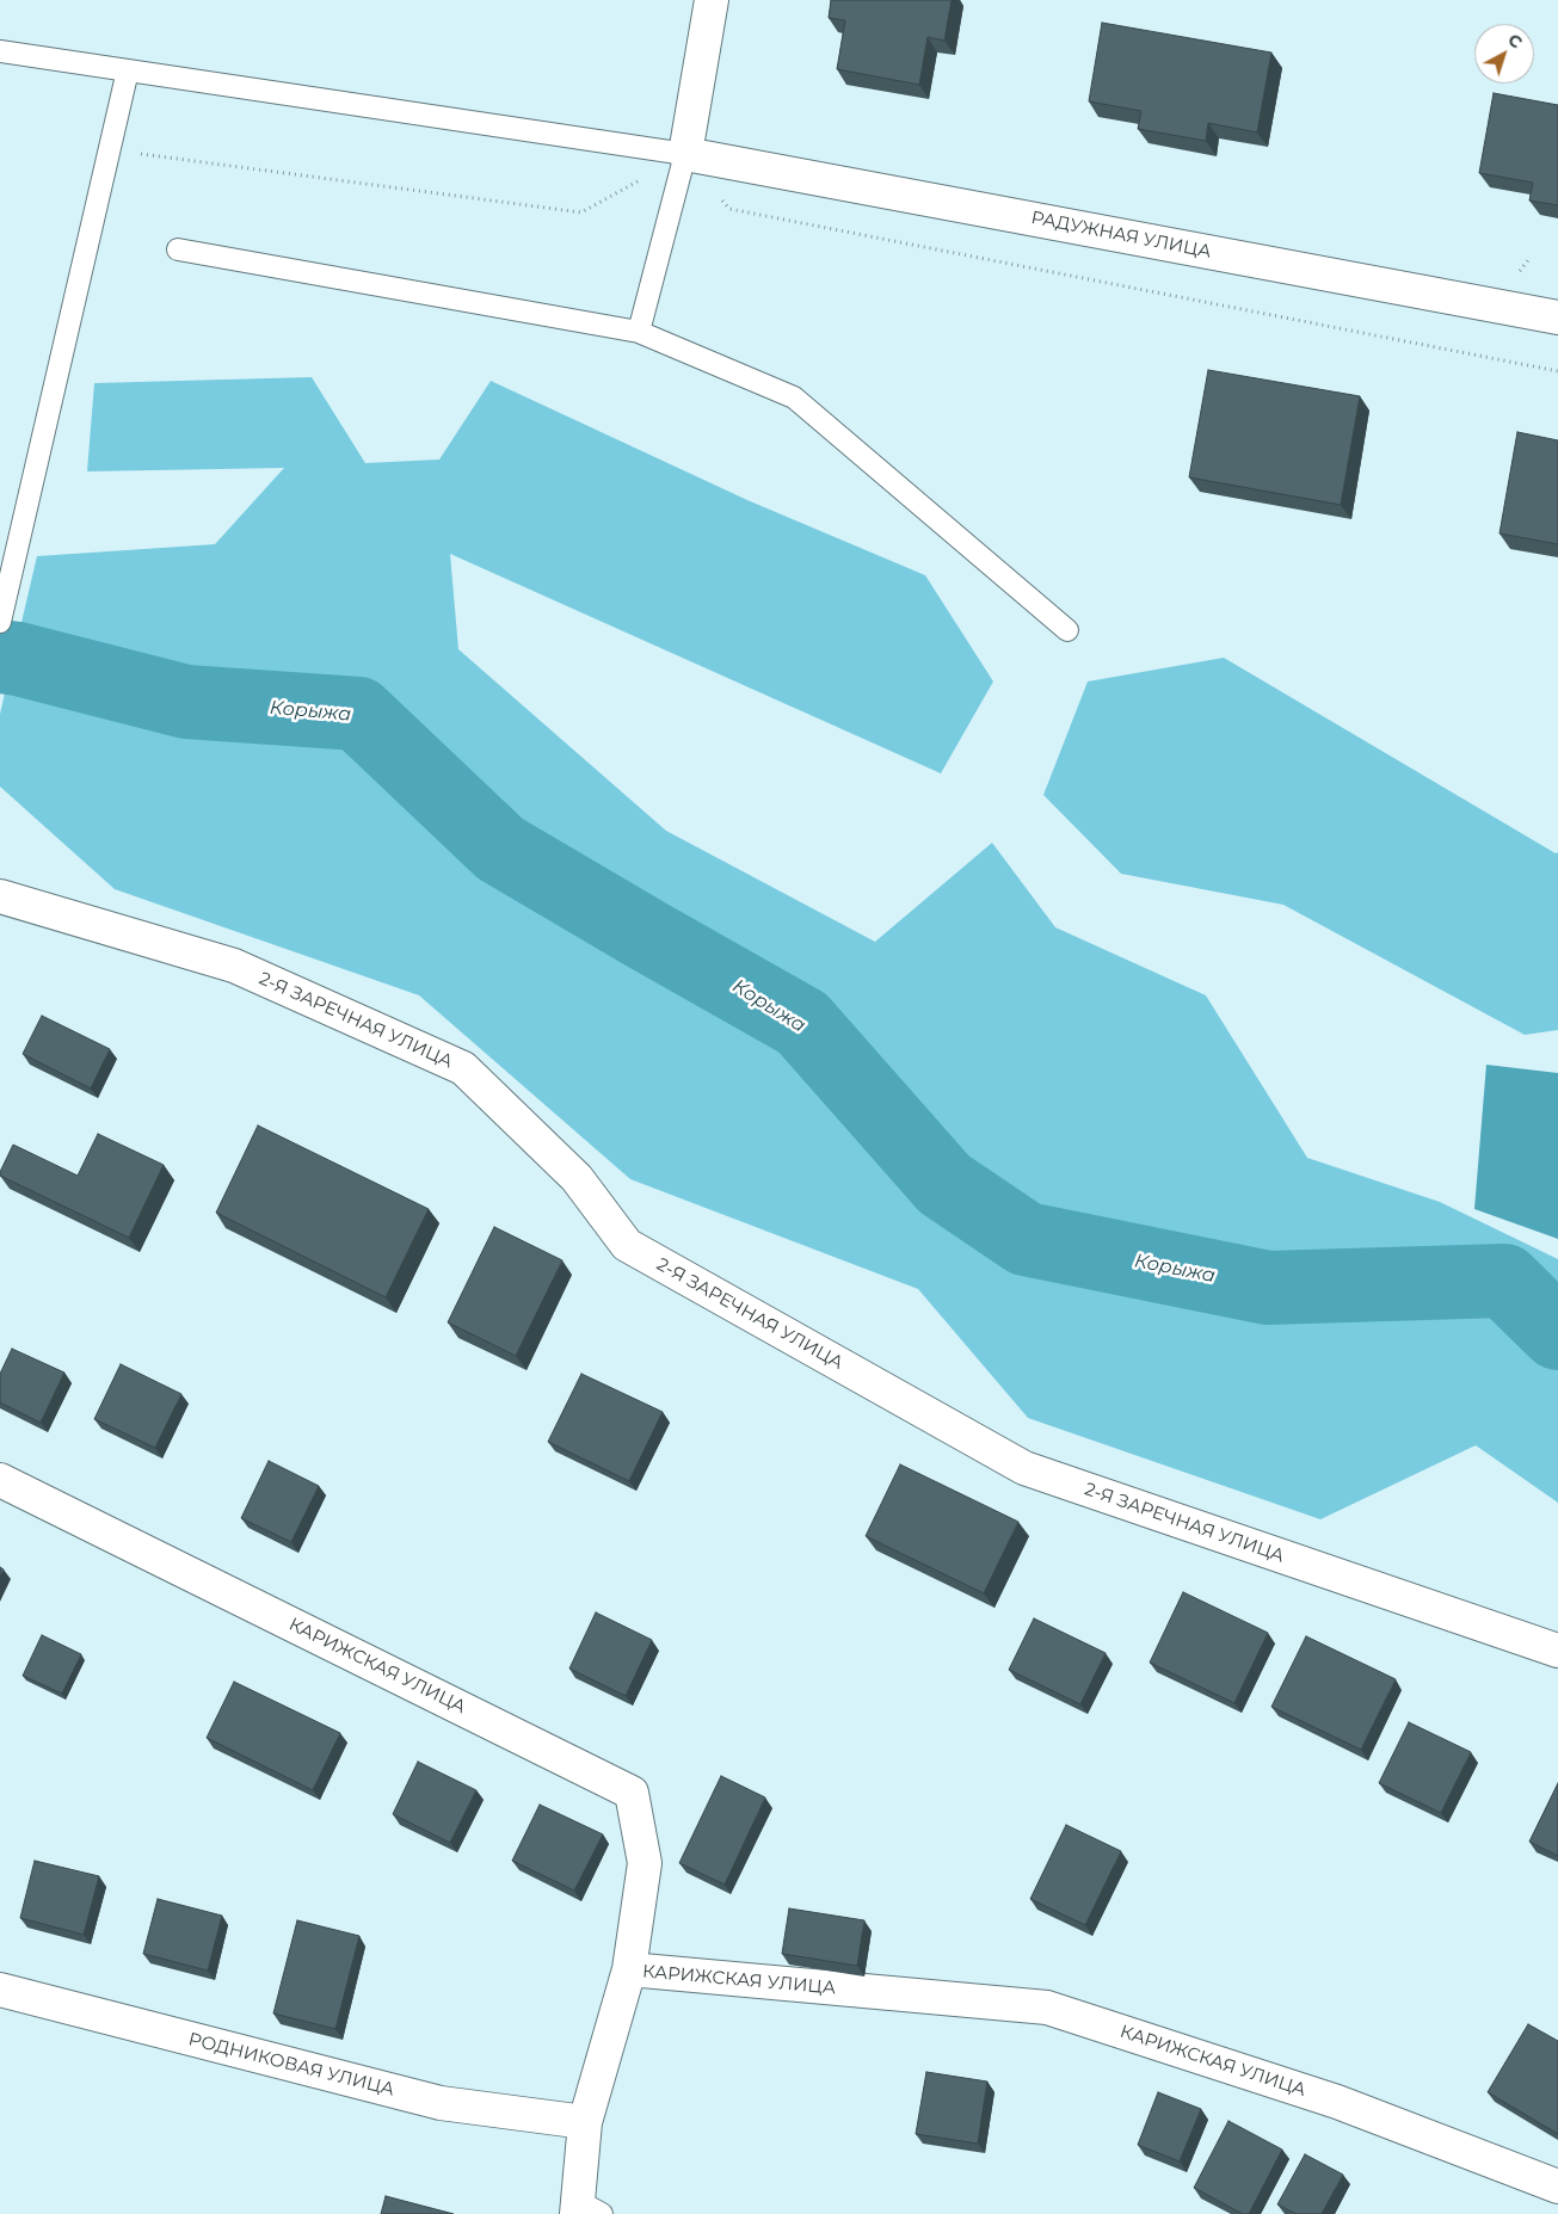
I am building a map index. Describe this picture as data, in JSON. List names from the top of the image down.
{
  "streets": {
    "street": [
      "РАДУЖНАЯ УЛИЦА",
      "2-Я ЗАРЕЧНАЯ УЛИЦА",
      "КАРИЖСКАЯ УЛИЦА",
      "РОДНИКОВАЯ УЛИЦА"
    ]
  },
  "water": ["Корыжа"],
  "north": "top right"
}
